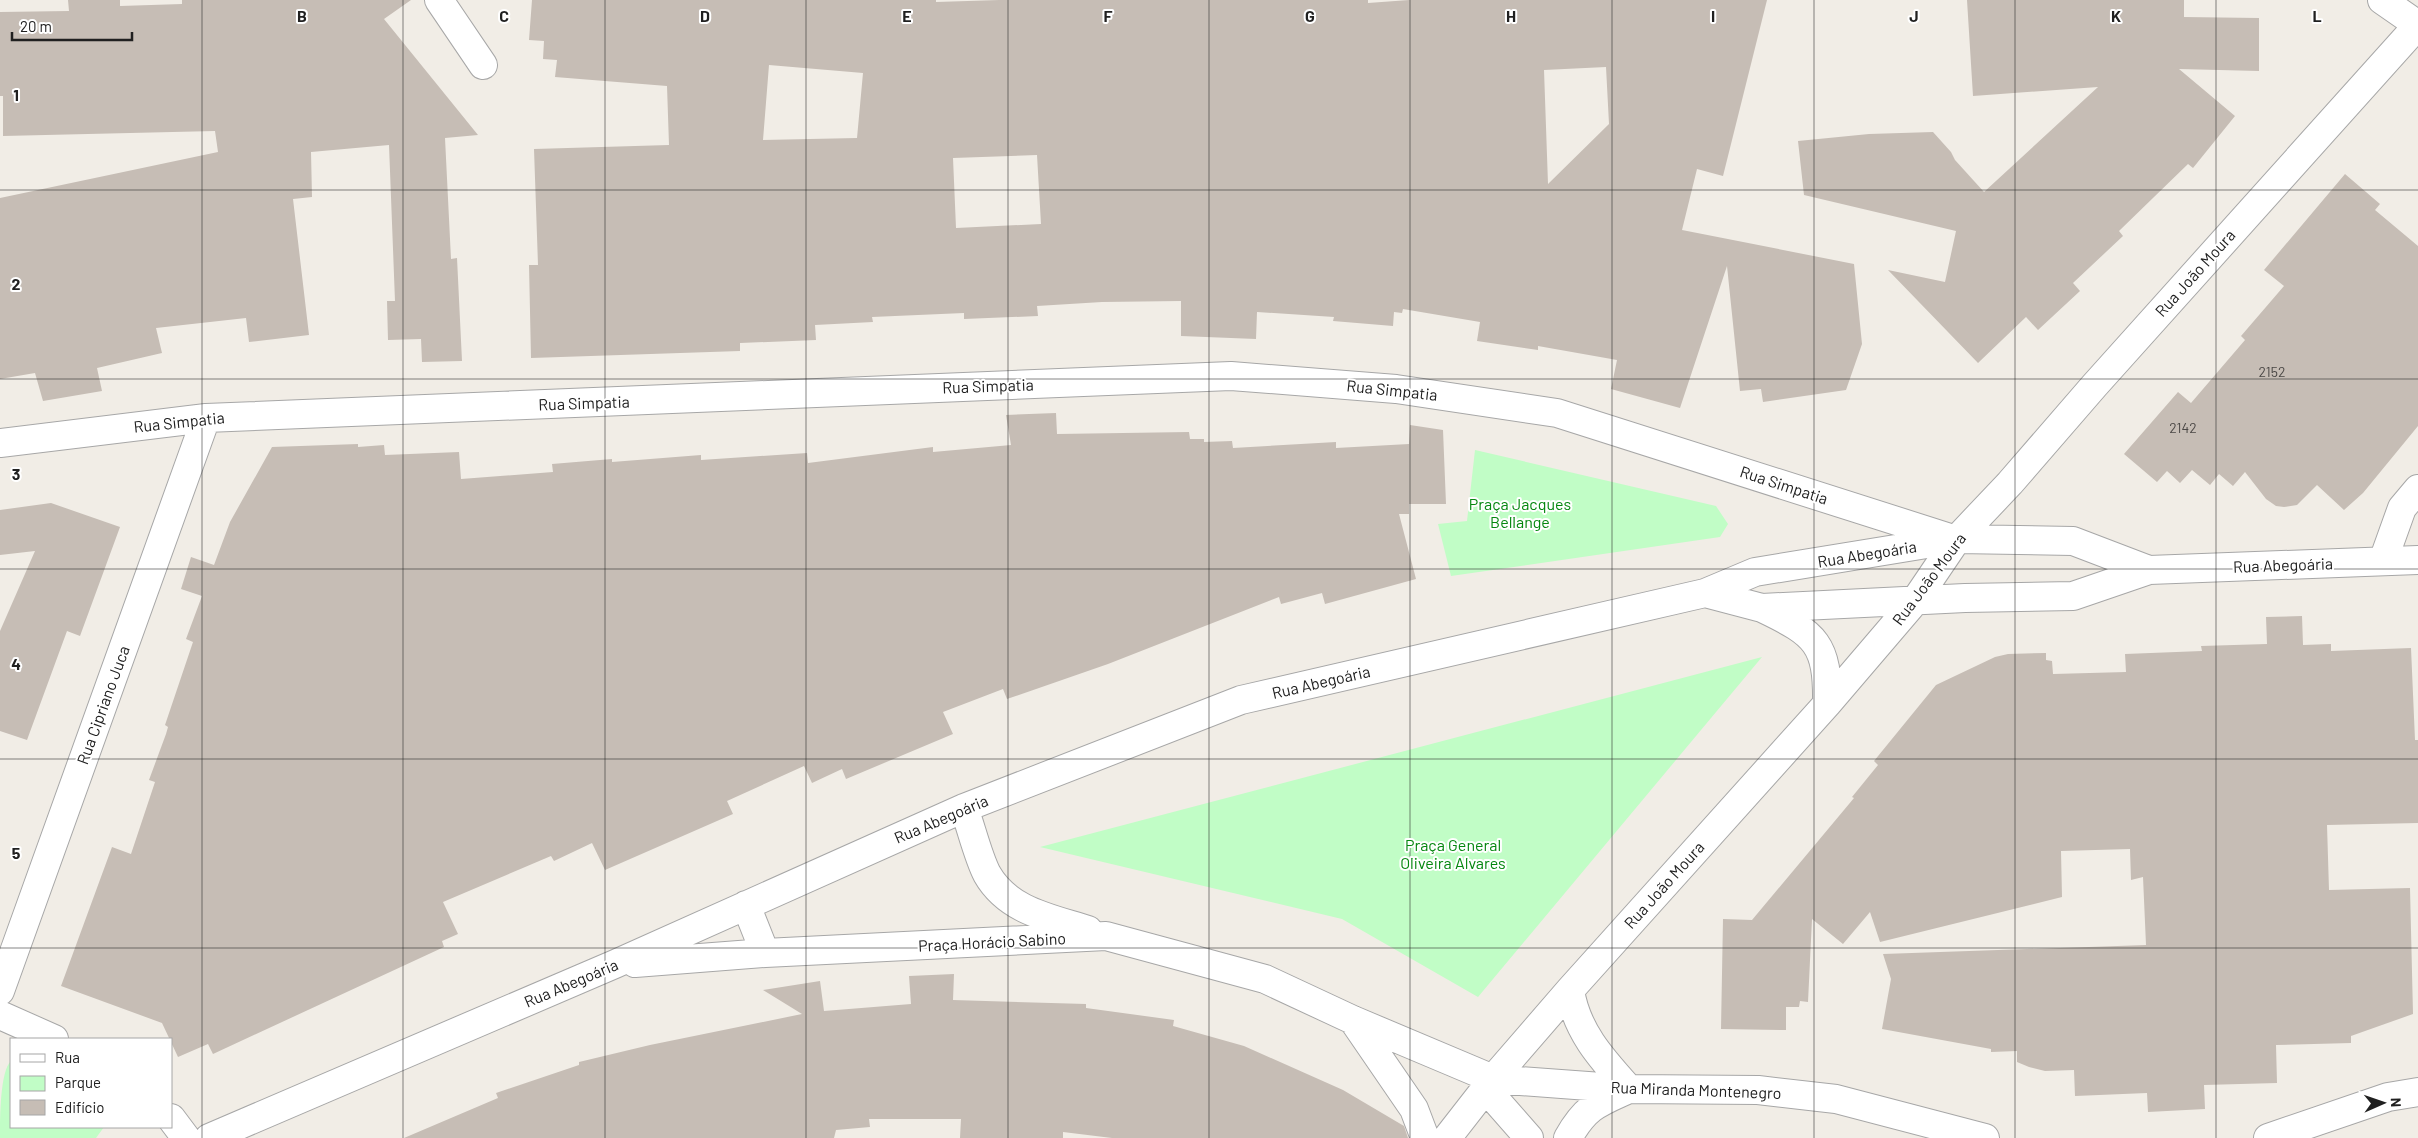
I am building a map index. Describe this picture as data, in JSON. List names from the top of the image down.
{
  "streets": {
    "street": [
      "Rua João Moura",
      "Rua Simpatia",
      "Rua Abegoária",
      "Rua Cipriano Juca",
      "Praça Horácio Sabino",
      "Rua Miranda Montenegro"
    ]
  },
  "crossings": [
    ["Rua João Moura", "Rua Simpatia"],
    ["Rua João Moura", "Rua Abegoária"],
    ["Rua João Moura", "Praça Horácio Sabino"],
    ["Rua João Moura", "Rua Miranda Montenegro"],
    ["Rua Simpatia", "Rua Abegoária"],
    ["Rua Simpatia", "Rua Cipriano Juca"],
    ["Rua Abegoária", "Praça Horácio Sabino"],
    ["Praça Horácio Sabino", "Rua Miranda Montenegro"]
  ],
  "parks": ["Praça Jacques Bellange", "Praça General Oliveira Alvares"],
  "house_numbers": ["2152", "2142"],
  "legend": ["Rua", "Parque", "Edifício"],
  "scale_bar": "20 m",
  "north": "right",
  "grid": {
    "columns": [
      "B",
      "C",
      "D",
      "E",
      "F",
      "G",
      "H",
      "I",
      "J",
      "K",
      "L"
    ],
    "rows": [
      "1",
      "2",
      "3",
      "4",
      "5"
    ]
  }
}
